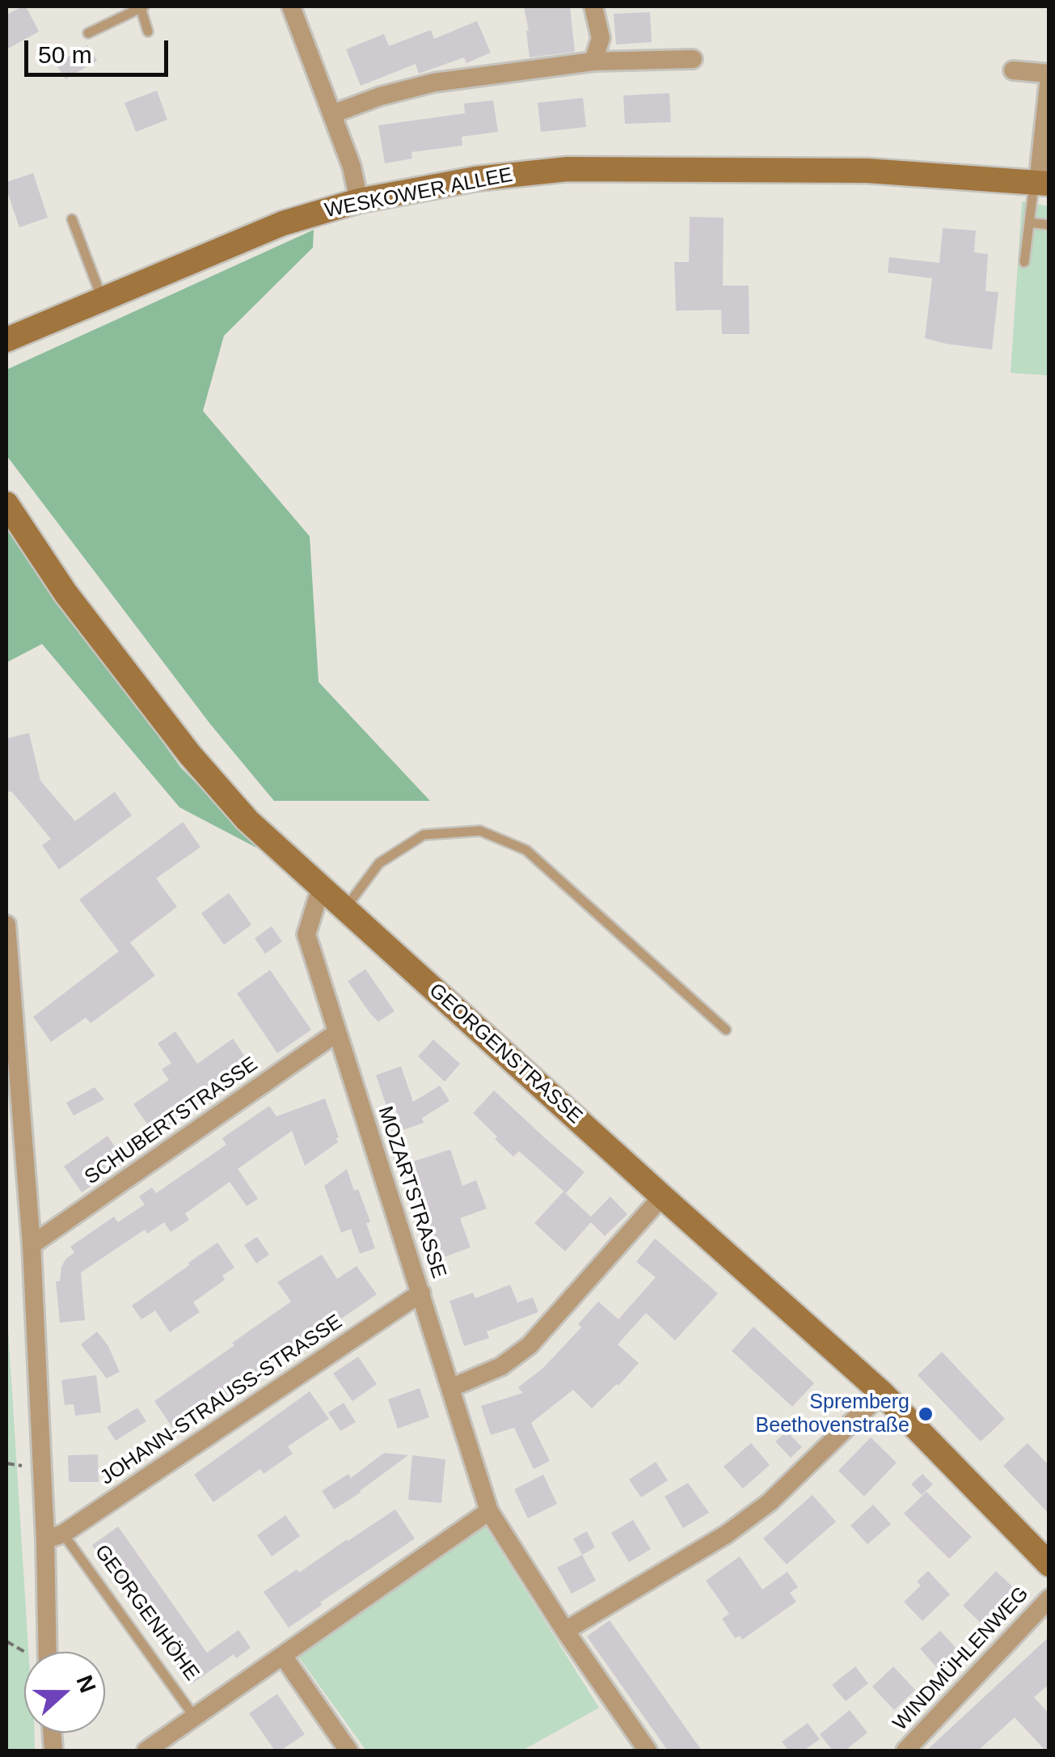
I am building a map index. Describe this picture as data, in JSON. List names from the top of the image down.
{
  "streets": {
    "main road": ["WESKOWER ALLEE", "GEORGENSTRASSE"],
    "street": [
      "SCHUBERTSTRASSE",
      "MOZARTSTRASSE",
      "JOHANN-STRAUSS-STRASSE",
      "WINDMÜHLENWEG"
    ],
    "lane": ["GEORGENHÖHE"]
  },
  "crossings": [
    ["GEORGENSTRASSE", "MOZARTSTRASSE"],
    ["SCHUBERTSTRASSE", "MOZARTSTRASSE"],
    ["MOZARTSTRASSE", "JOHANN-STRAUSS-STRASSE"],
    ["JOHANN-STRAUSS-STRASSE", "GEORGENHÖHE"]
  ],
  "places": ["Spremberg Beethovenstraße"],
  "scale_bar": "50 m",
  "north": "right"
}
